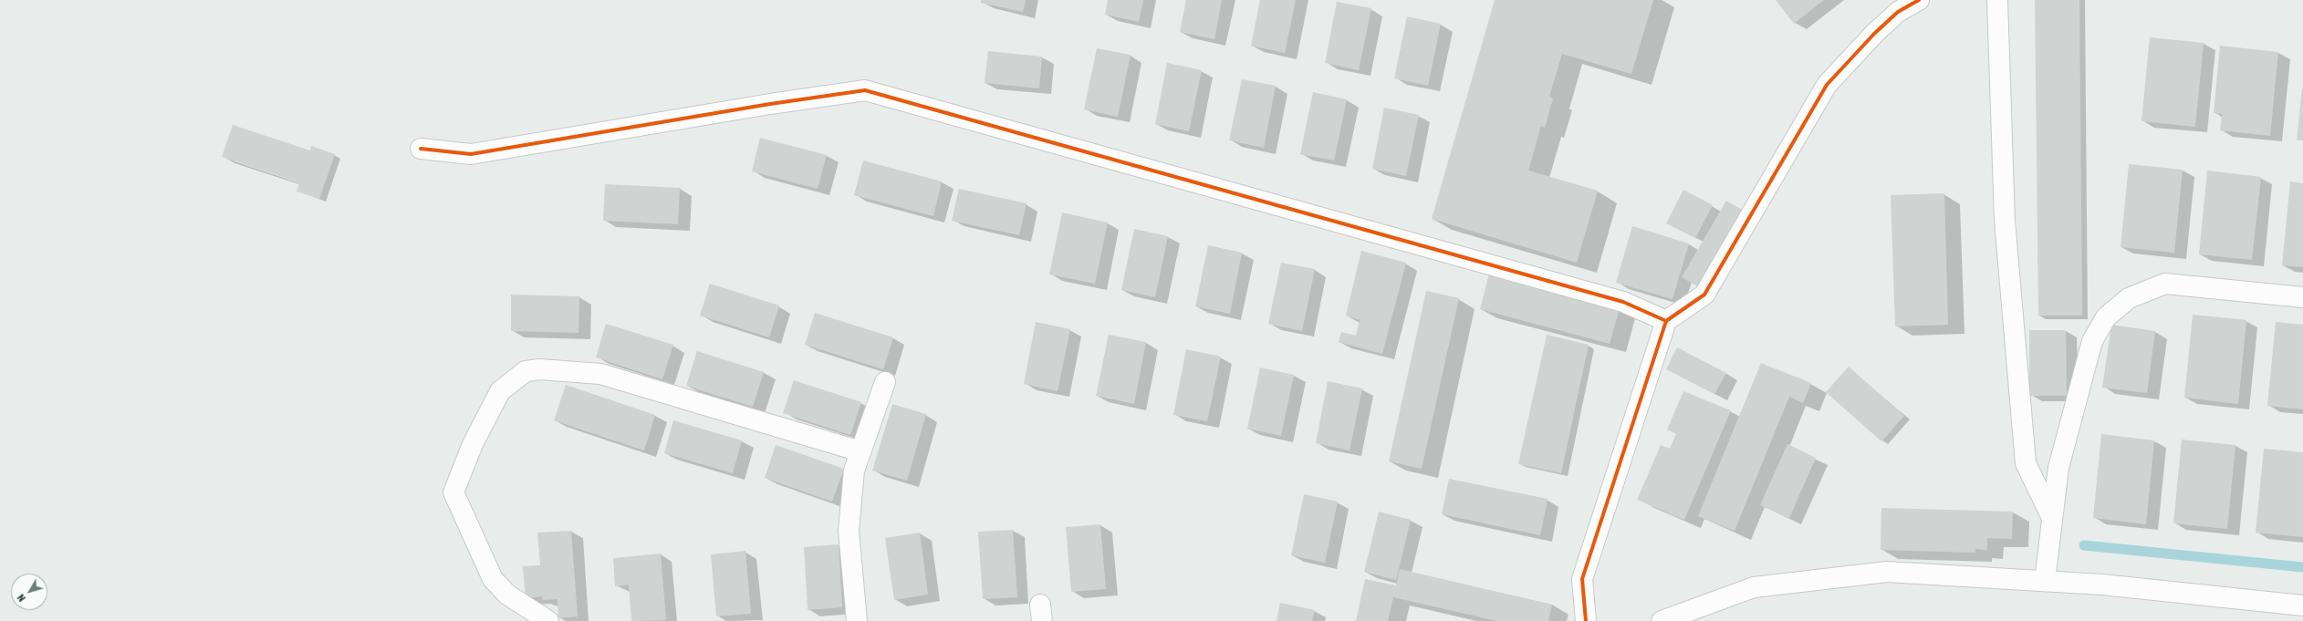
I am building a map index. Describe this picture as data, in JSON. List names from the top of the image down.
{
  "north": "bottom left"
}
